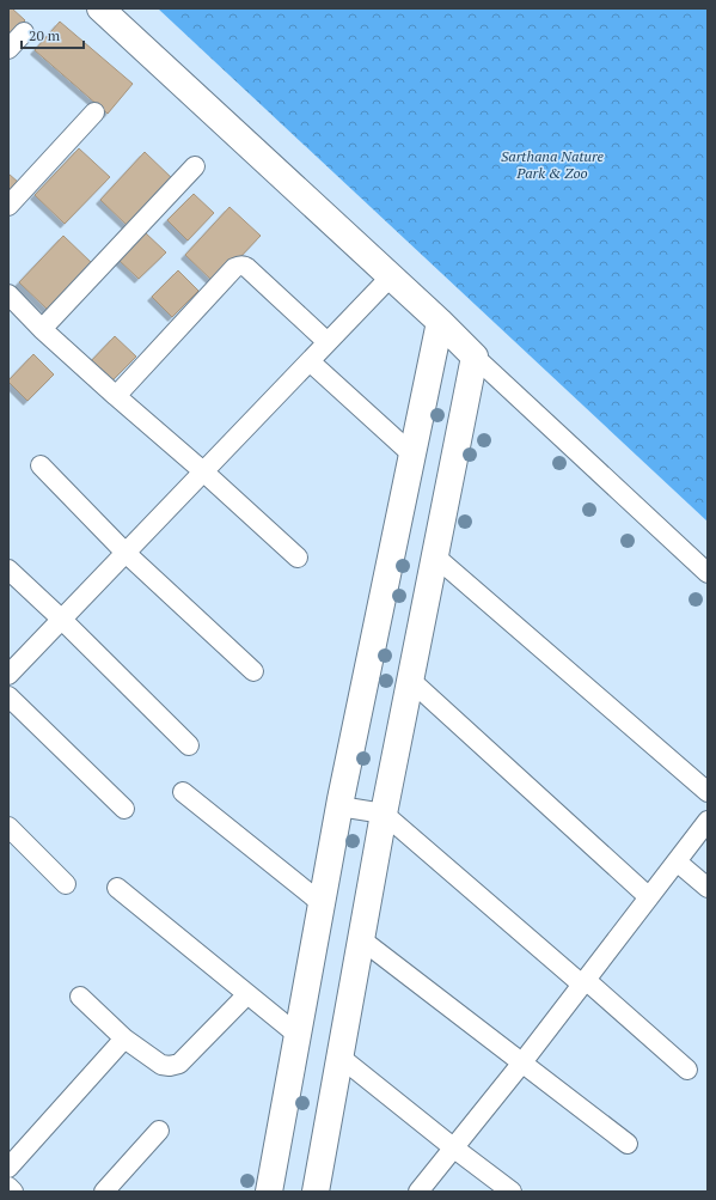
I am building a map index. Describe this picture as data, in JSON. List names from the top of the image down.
{
  "parks": ["Sarthana Nature Park & Zoo"],
  "scale_bar": "20 m"
}
